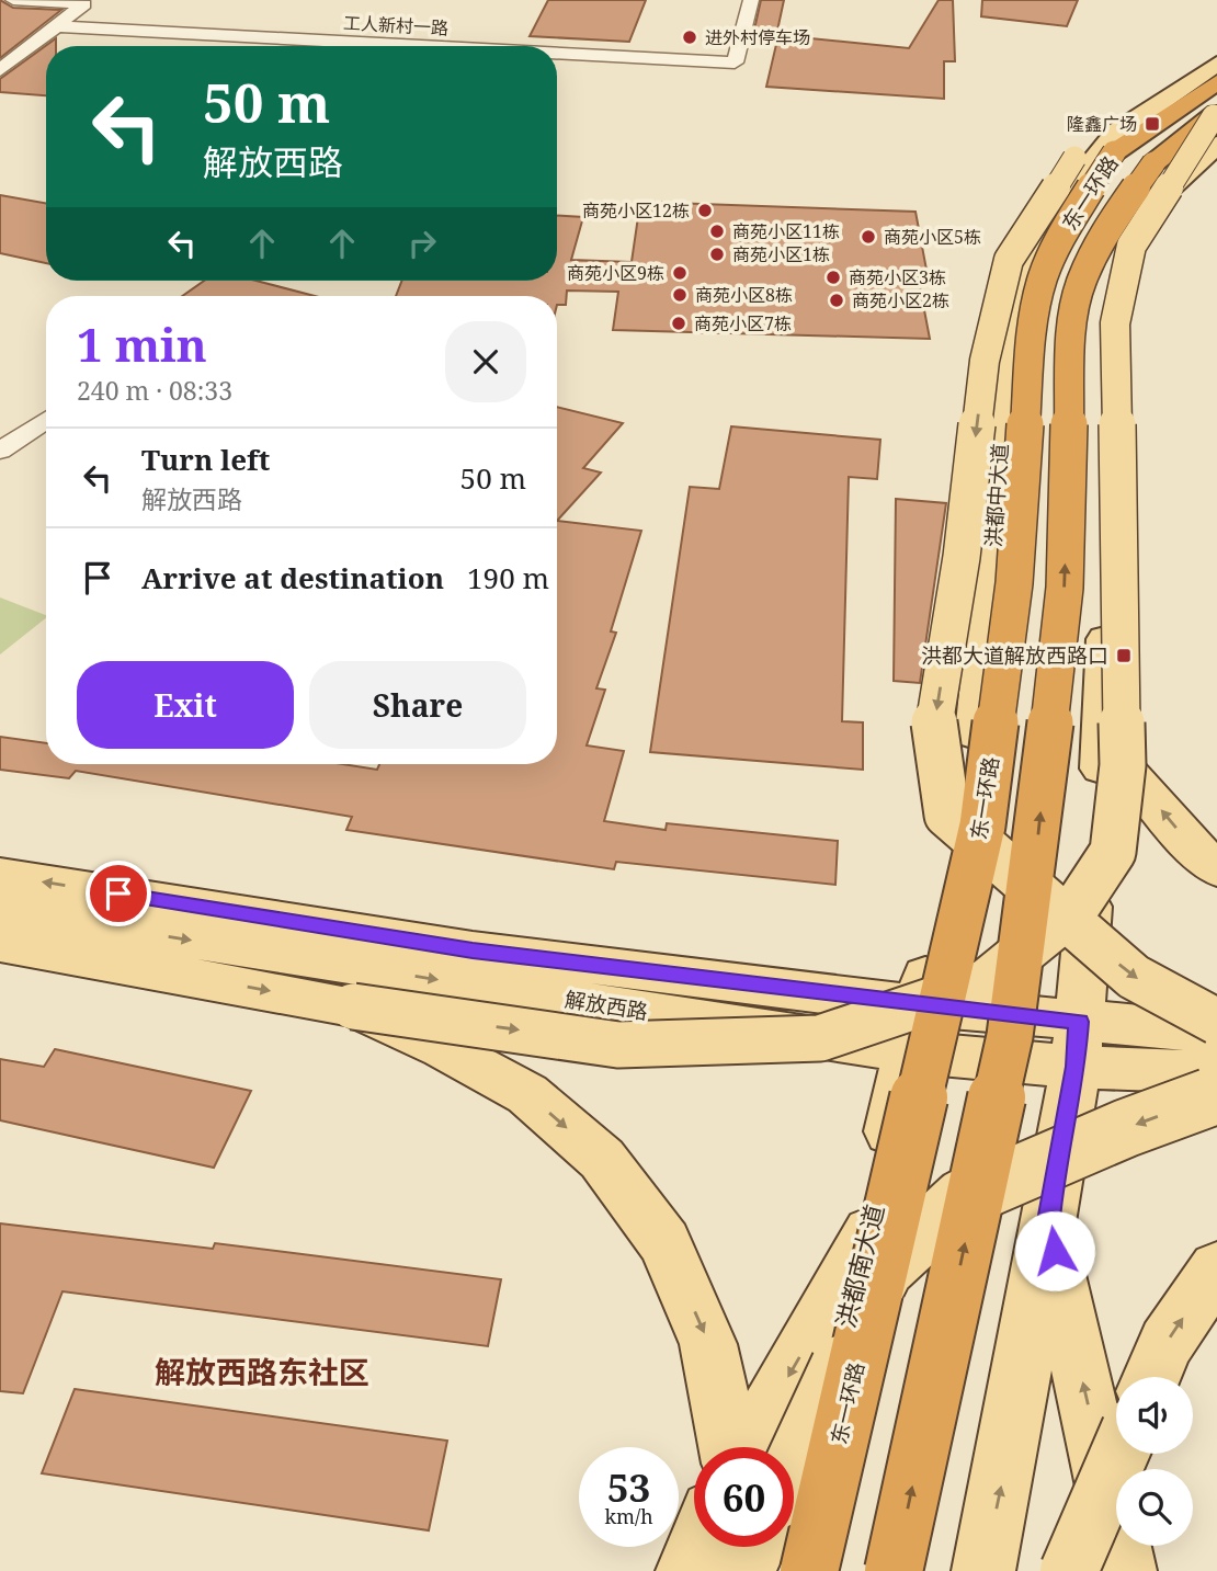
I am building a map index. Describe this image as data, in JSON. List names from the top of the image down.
{
  "streets": {
    "highway": ["东一环路"],
    "main road": ["洪都中大道", "解放西路", "洪都南大道"],
    "street": ["工人新村一路"]
  },
  "crossings": [
    ["洪都中大道", "解放西路"],
    ["洪都中大道", "洪都南大道"],
    ["解放西路", "洪都南大道"]
  ],
  "districts": ["解放西路东社区"],
  "places": {
    "other": [
      "进外村停车场",
      "商苑小区12栋",
      "商苑小区11栋",
      "商苑小区5栋",
      "商苑小区1栋",
      "商苑小区9栋",
      "商苑小区3栋",
      "商苑小区8栋",
      "商苑小区2栋",
      "商苑小区7栋"
    ],
    "transit": ["隆鑫广场", "洪都大道解放西路口"]
  },
  "page": {
    "turn": ["50 m", "解放西路"],
    "heading": ["1 min", "240 m · 08:33"],
    "list": [
      {
        "name": "Turn left",
        "note": "解放西路",
        "value": "50 m"
      },
      {
        "name": "Arrive at destination",
        "value": "190 m"
      }
    ],
    "buttons": ["Exit", "Share"],
    "speed": "53 km/h",
    "limit": "60"
  }
}
